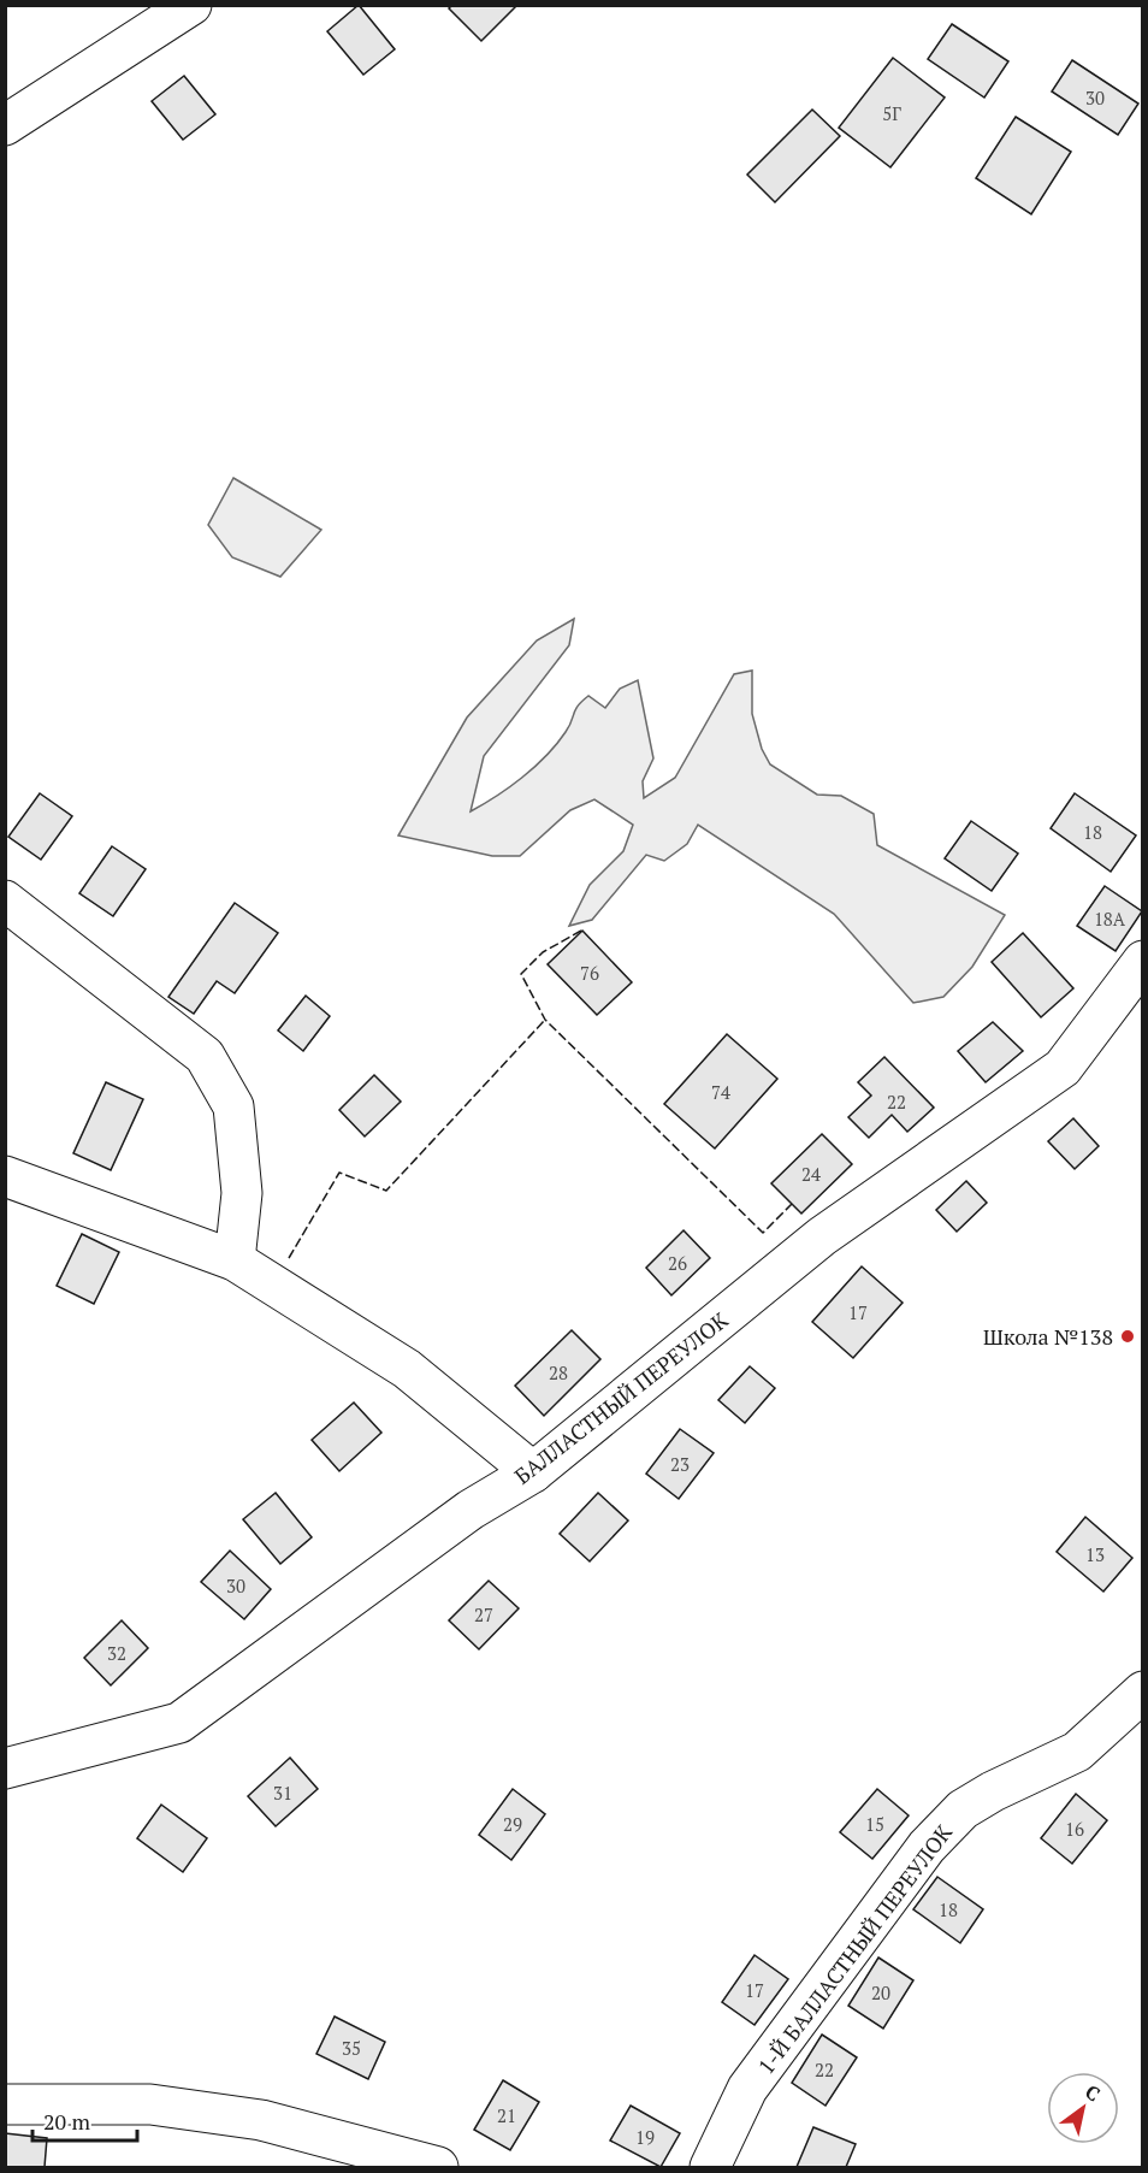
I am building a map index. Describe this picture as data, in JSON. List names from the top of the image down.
{
  "streets": {
    "street": ["БАЛЛАСТНЫЙ ПЕРЕУЛОК", "1-Й БАЛЛАСТНЫЙ ПЕРЕУЛОК"]
  },
  "places": ["Школа №138"],
  "house_numbers": [
    "30",
    "5Г",
    "18",
    "18А",
    "76",
    "74",
    "22",
    "24",
    "26",
    "17",
    "28",
    "23",
    "13",
    "30",
    "27",
    "32",
    "31",
    "29",
    "15",
    "16",
    "18",
    "17",
    "20",
    "35",
    "22",
    "21",
    "19"
  ],
  "scale_bar": "20 m",
  "north": "top right"
}
